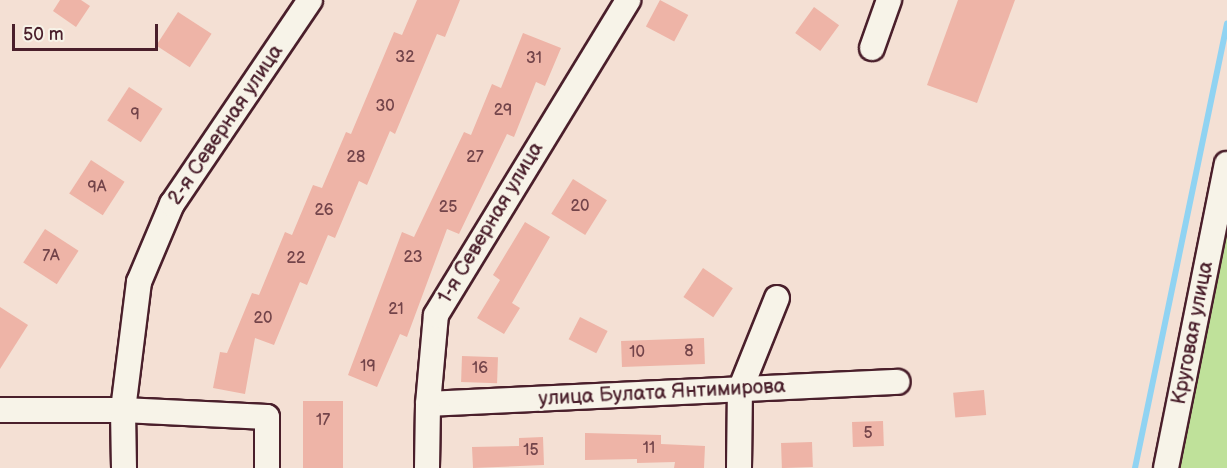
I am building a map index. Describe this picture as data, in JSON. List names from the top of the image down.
{
  "streets": {
    "street": [
      "2-я Северная улица",
      "1-я Северная улица",
      "Круговая улица",
      "улица Булата Янтимирова"
    ]
  },
  "crossings": [
    ["1-я Северная улица", "улица Булата Янтимирова"]
  ],
  "house_numbers": [
    "32",
    "31",
    "30",
    "29",
    "9",
    "28",
    "27",
    "9А",
    "20",
    "25",
    "26",
    "7А",
    "23",
    "22",
    "21",
    "20",
    "8",
    "10",
    "19",
    "16",
    "17",
    "5",
    "11",
    "15"
  ],
  "scale_bar": "50 m"
}
